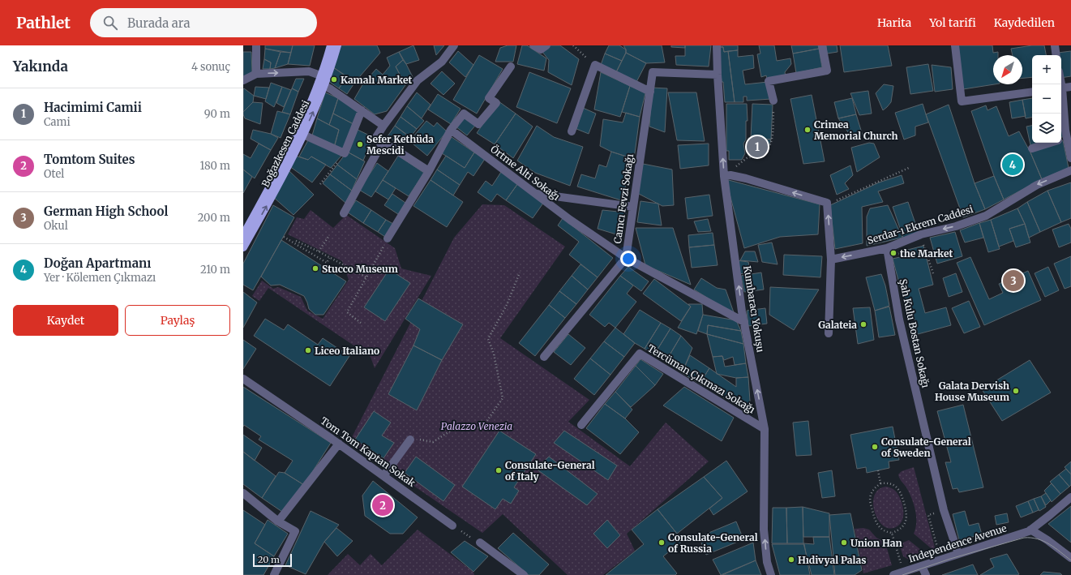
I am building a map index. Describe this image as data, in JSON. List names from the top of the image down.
{
  "streets": {
    "main road": ["Boğazkesen Caddesi"],
    "street": [
      "Örtme Alti Sokağı",
      "Camcı Fevzi Sokağı",
      "Serdar-ı Ekrem Caddesi",
      "Kumbaracı Yokuşu",
      "Şah Kulu Bostan Sokağı",
      "Tercüman Çıkmazı Sokağı",
      "Tom Tom Kaptan Sokak",
      "Independence Avenue"
    ]
  },
  "crossings": [
    ["Örtme Alti Sokağı", "Camcı Fevzi Sokağı"],
    ["Camcı Fevzi Sokağı", "Kumbaracı Yokuşu"],
    ["Serdar-ı Ekrem Caddesi", "Şah Kulu Bostan Sokağı"],
    ["Kumbaracı Yokuşu", "Tercüman Çıkmazı Sokağı"],
    ["Şah Kulu Bostan Sokağı", "Independence Avenue"]
  ],
  "one_way": ["Serdar-ı Ekrem Caddesi", "Kumbaracı Yokuşu"],
  "parks": ["Palazzo Venezia"],
  "places": [
    "Kamalı Market",
    "Crimea Memorial Church",
    "Sefer Kethüda Mescidi",
    "the Market",
    "Stucco Museum",
    "Galateia",
    "Liceo Italiano",
    "Galata Dervish House Museum",
    "Consulate-General of Sweden",
    "Consulate-General of Italy",
    "Consulate-General of Russia",
    "Union Han",
    "Hıdivyal Palas"
  ],
  "scale_bar": "20 m",
  "north": "bottom left",
  "page": {
    "header": "Pathlet",
    "search": "Burada ara",
    "nav": ["Harita", "Yol tarifi", "Kaydedilen"],
    "heading": ["Yakında", "4 sonuç"],
    "map_buttons": ["+", "−"],
    "list": [
      {
        "mark": "1",
        "name": "Hacimimi Camii",
        "note": "Cami",
        "value": "90 m"
      },
      {
        "mark": "2",
        "name": "Tomtom Suites",
        "note": "Otel",
        "value": "180 m"
      },
      {
        "mark": "3",
        "name": "German High School",
        "note": "Okul",
        "value": "200 m"
      },
      {
        "mark": "4",
        "name": "Doğan Apartmanı",
        "note": "Yer · Kölemen Çıkmazı",
        "value": "210 m"
      }
    ],
    "pins": [
      "1",
      "4",
      "3",
      "2"
    ],
    "buttons": ["Kaydet", "Paylaş"],
    "scale": "20 m"
  }
}
